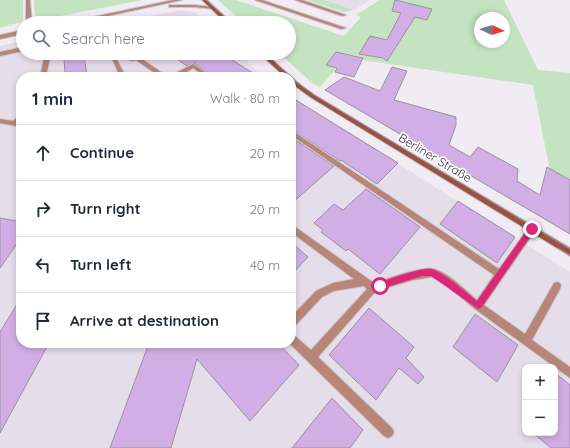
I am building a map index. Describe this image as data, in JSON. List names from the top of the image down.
{
  "streets": {
    "main road": ["Berliner Straße"]
  },
  "north": "right",
  "page": {
    "search": "Search here",
    "heading": ["1 min", "Walk · 80 m"],
    "list": [
      ["Continue", "20 m"],
      ["Turn right", "20 m"],
      ["Turn left", "40 m"],
      "Arrive at destination"
    ],
    "map_buttons": ["+", "−"]
  }
}
